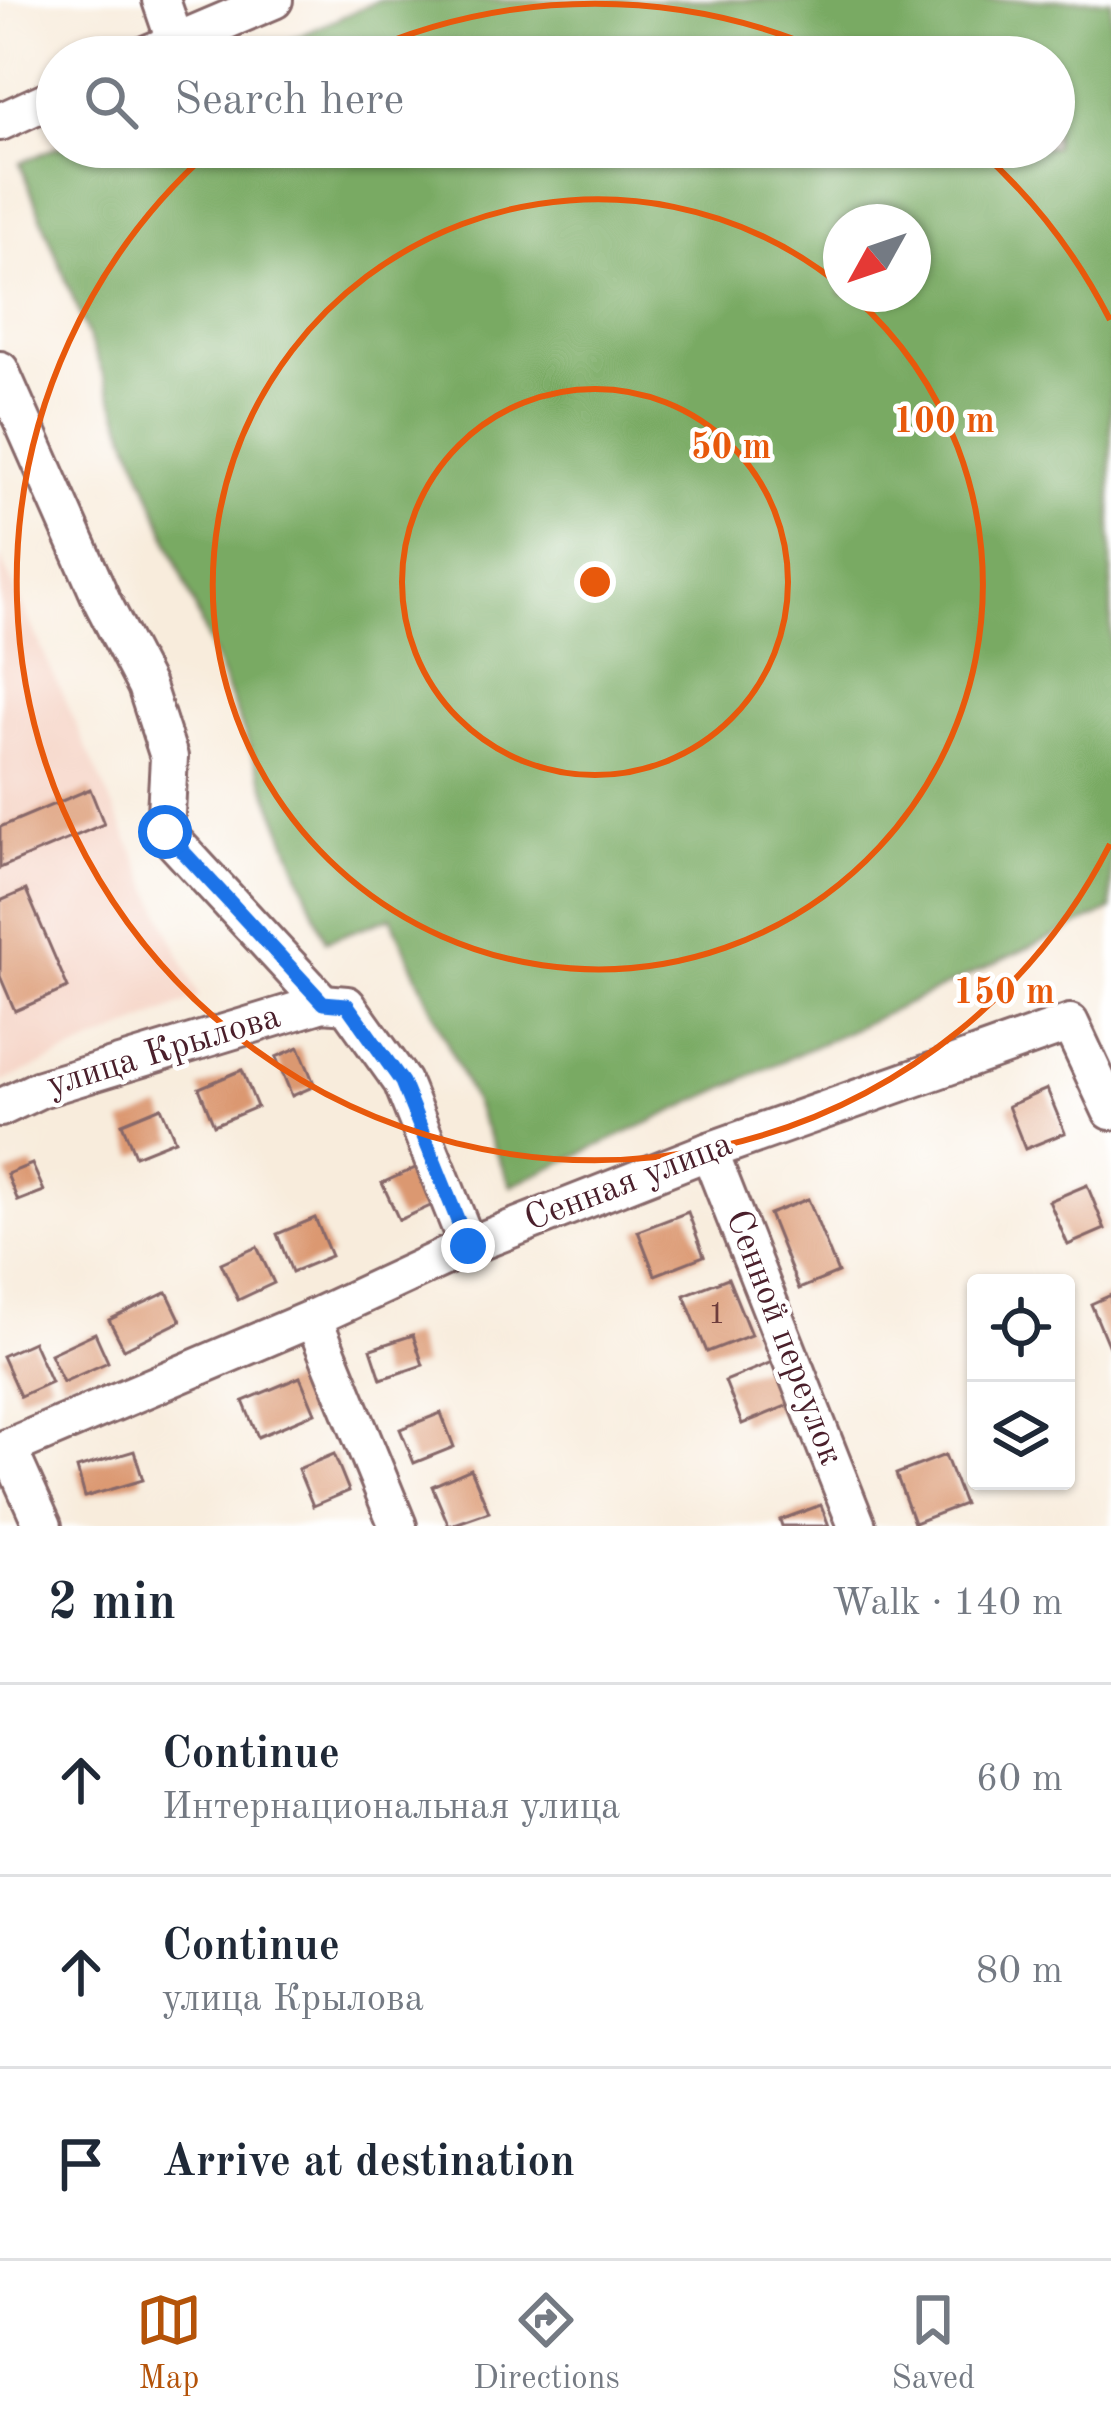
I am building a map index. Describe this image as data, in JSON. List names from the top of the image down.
{
  "streets": {
    "street": ["улица Крылова", "Сенная улица", "Сенной переулок"]
  },
  "crossings": [
    ["улица Крылова", "Сенная улица"],
    ["Сенная улица", "Сенной переулок"]
  ],
  "house_numbers": ["1"],
  "north": "bottom left",
  "page": {
    "search": "Search here",
    "heading": ["2 min", "Walk · 140 m"],
    "list": [
      ["Continue", "Интернациональная улица", "60 m"],
      ["Continue", "улица Крылова", "80 m"],
      "Arrive at destination"
    ],
    "nav": ["Map", "Directions", "Saved"]
  },
  "rings": ["100 m", "50 m", "150 m"]
}
